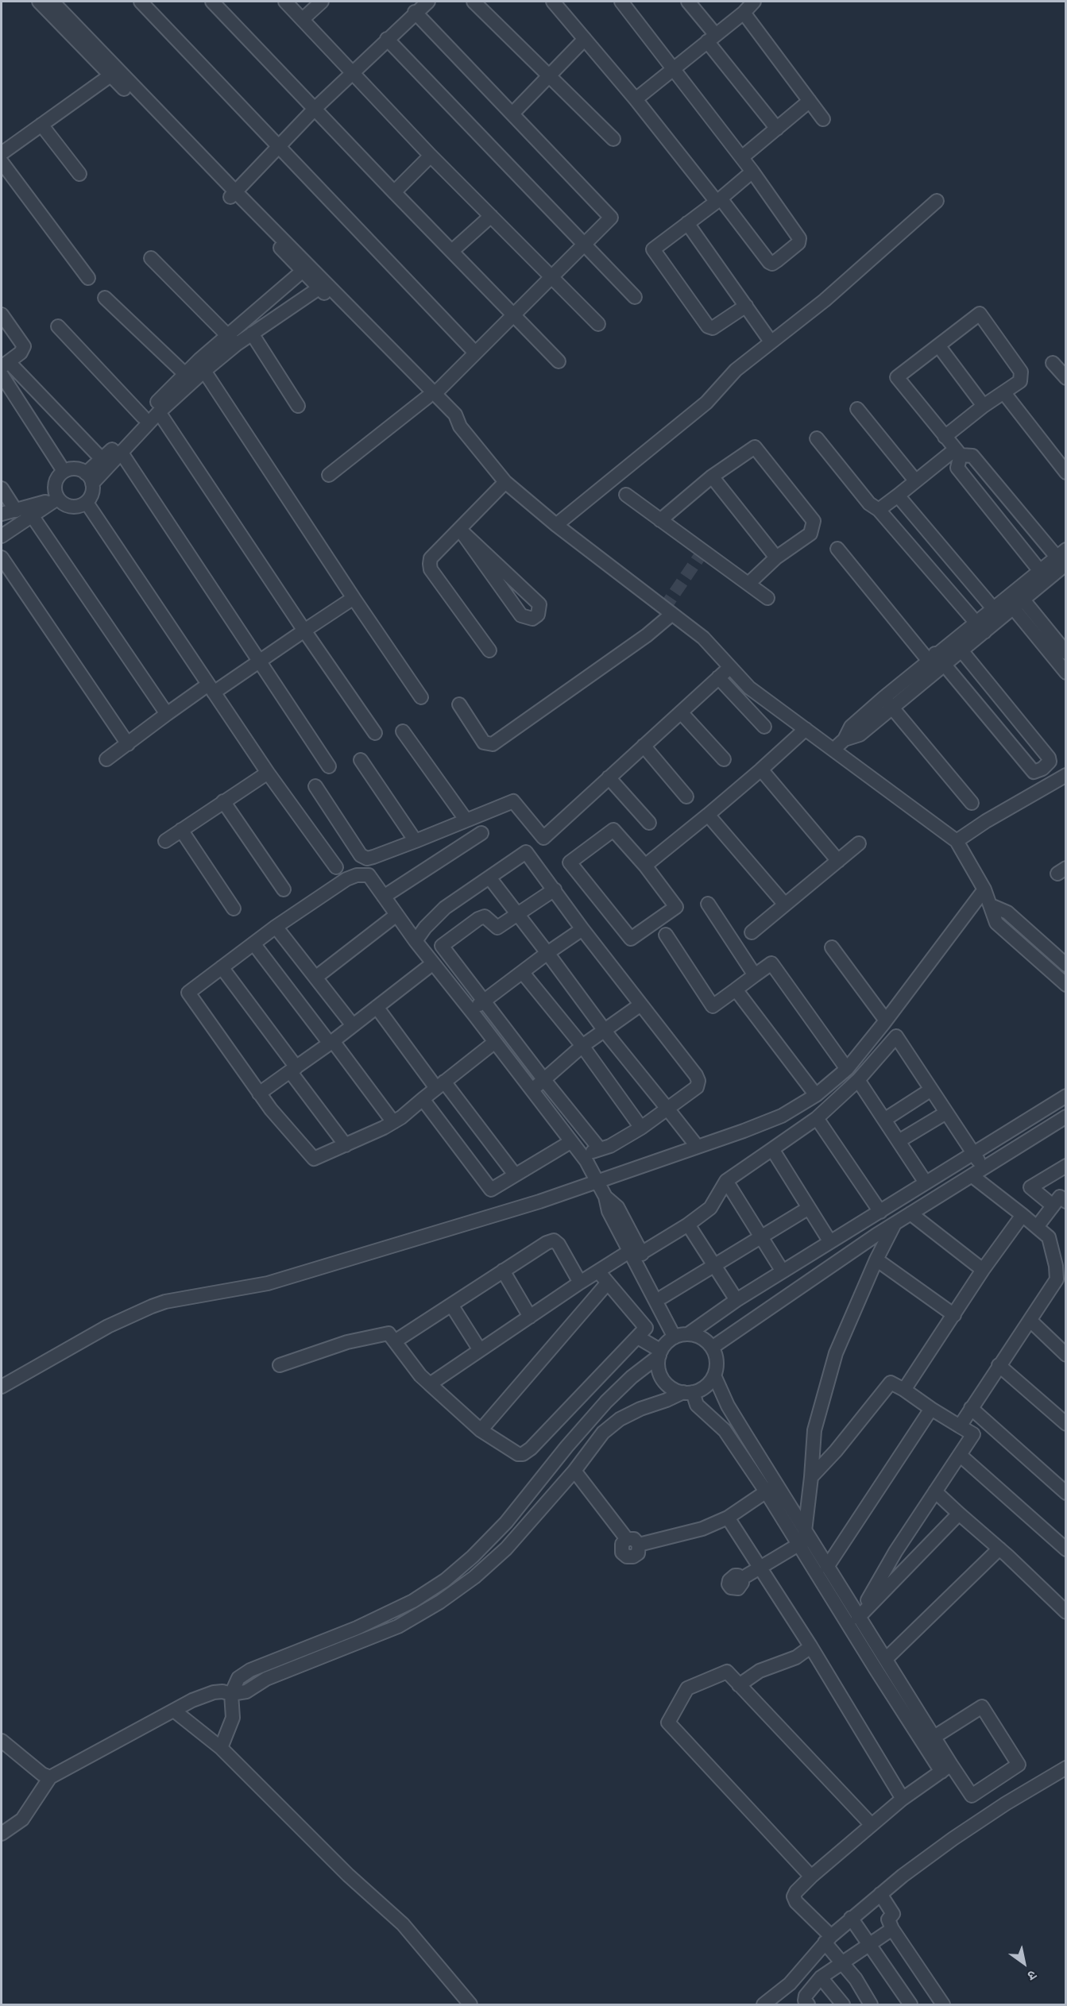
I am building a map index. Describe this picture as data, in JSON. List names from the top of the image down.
{
  "north": "bottom right"
}
